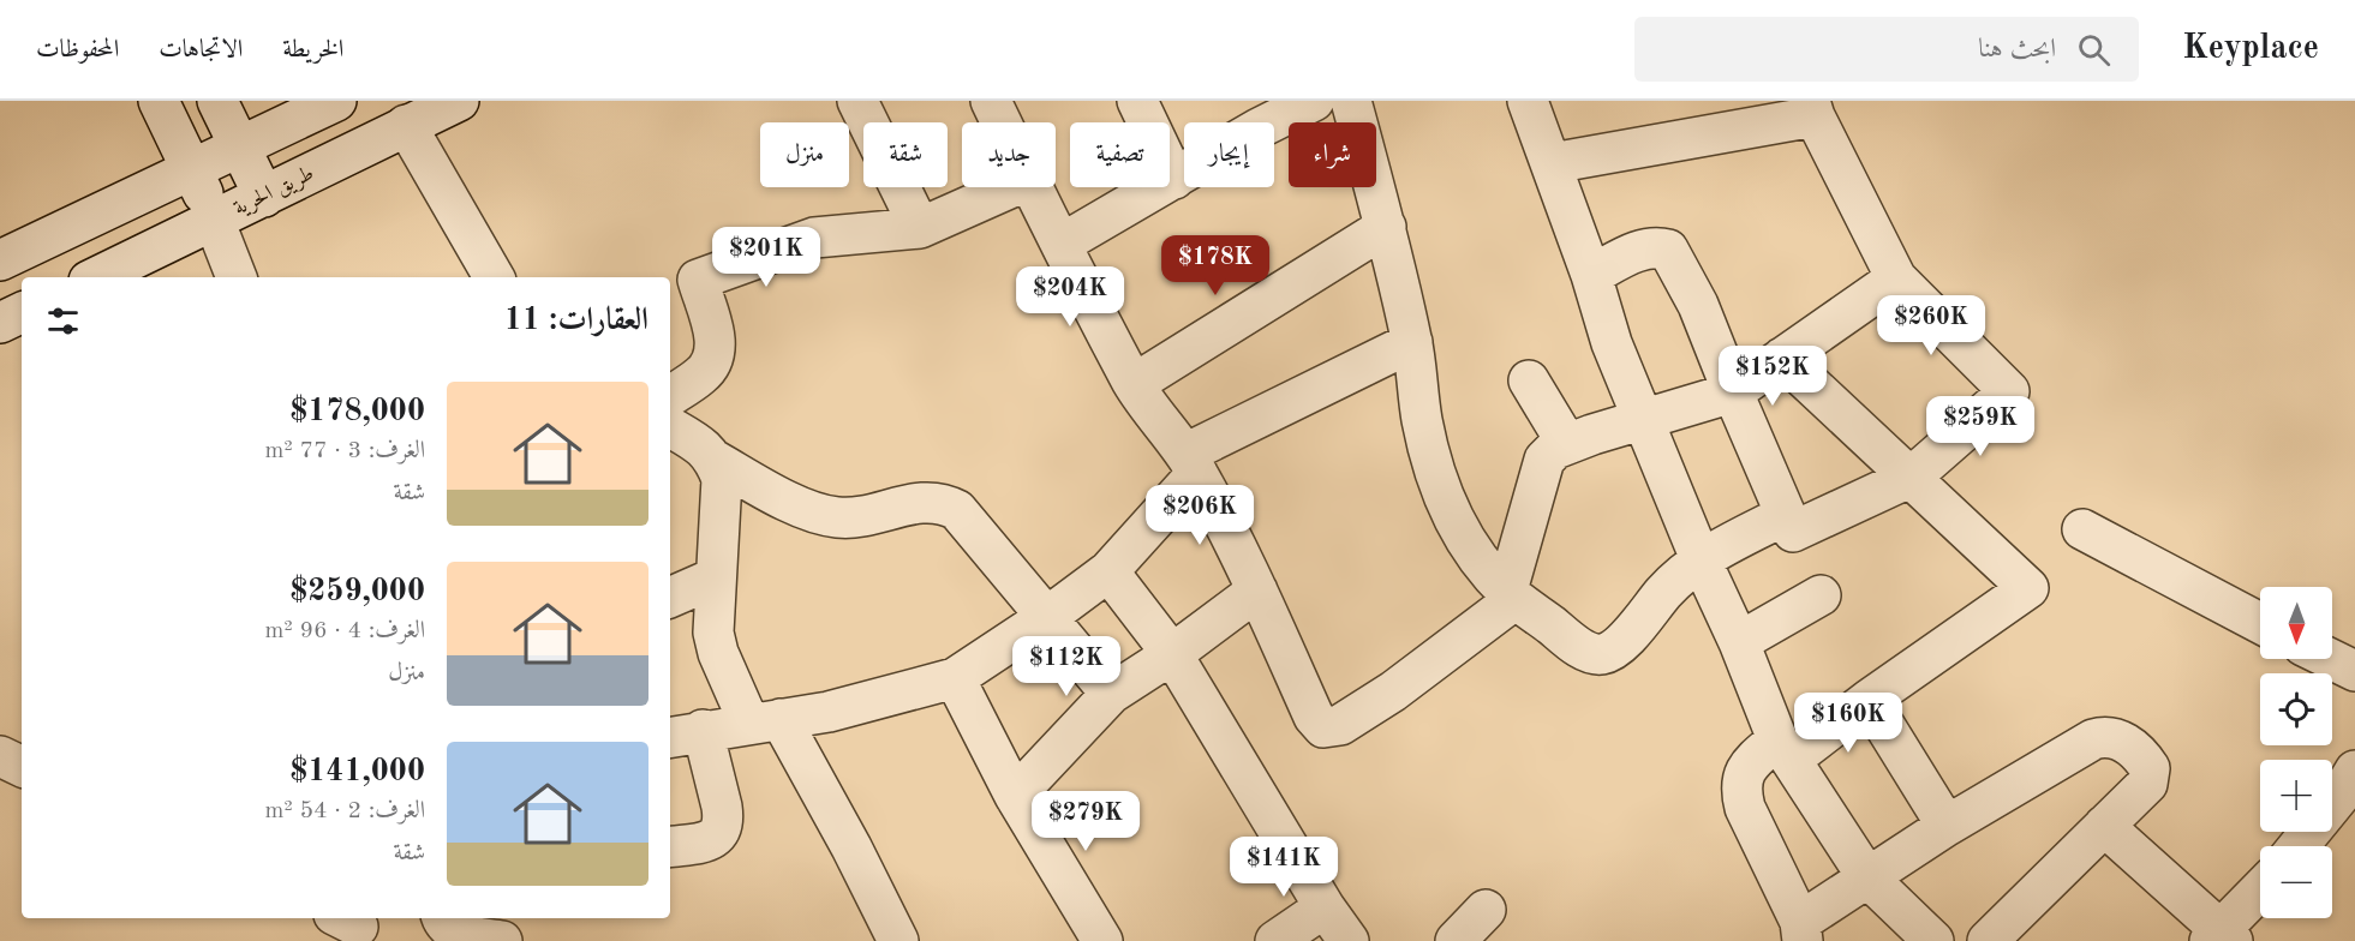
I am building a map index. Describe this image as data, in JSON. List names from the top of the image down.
{
  "streets": {
    "street": ["طريق الحرية"]
  },
  "north": "bottom",
  "page": {
    "header": "Keyplace",
    "search": "ابحث هنا",
    "nav": ["الخريطة", "الاتجاهات", "المحفوظات"],
    "chip": [
      "شراء",
      "إيجار",
      "تصفية",
      "جديد",
      "شقة",
      "منزل"
    ],
    "price": [
      "$201K",
      "$178K",
      "$204K",
      "$260K",
      "$152K",
      "$259K",
      "$206K",
      "$112K",
      "$160K",
      "$279K",
      "$141K"
    ],
    "heading": "العقارات: 11",
    "list": [
      {
        "name": "$178,000",
        "note": "الغرف: 3 · 77 m² · شقة"
      },
      {
        "name": "$259,000",
        "note": "الغرف: 4 · 96 m² · منزل"
      },
      {
        "name": "$141,000",
        "note": "الغرف: 2 · 54 m² · شقة"
      }
    ],
    "map_buttons": ["+", "−"]
  }
}
